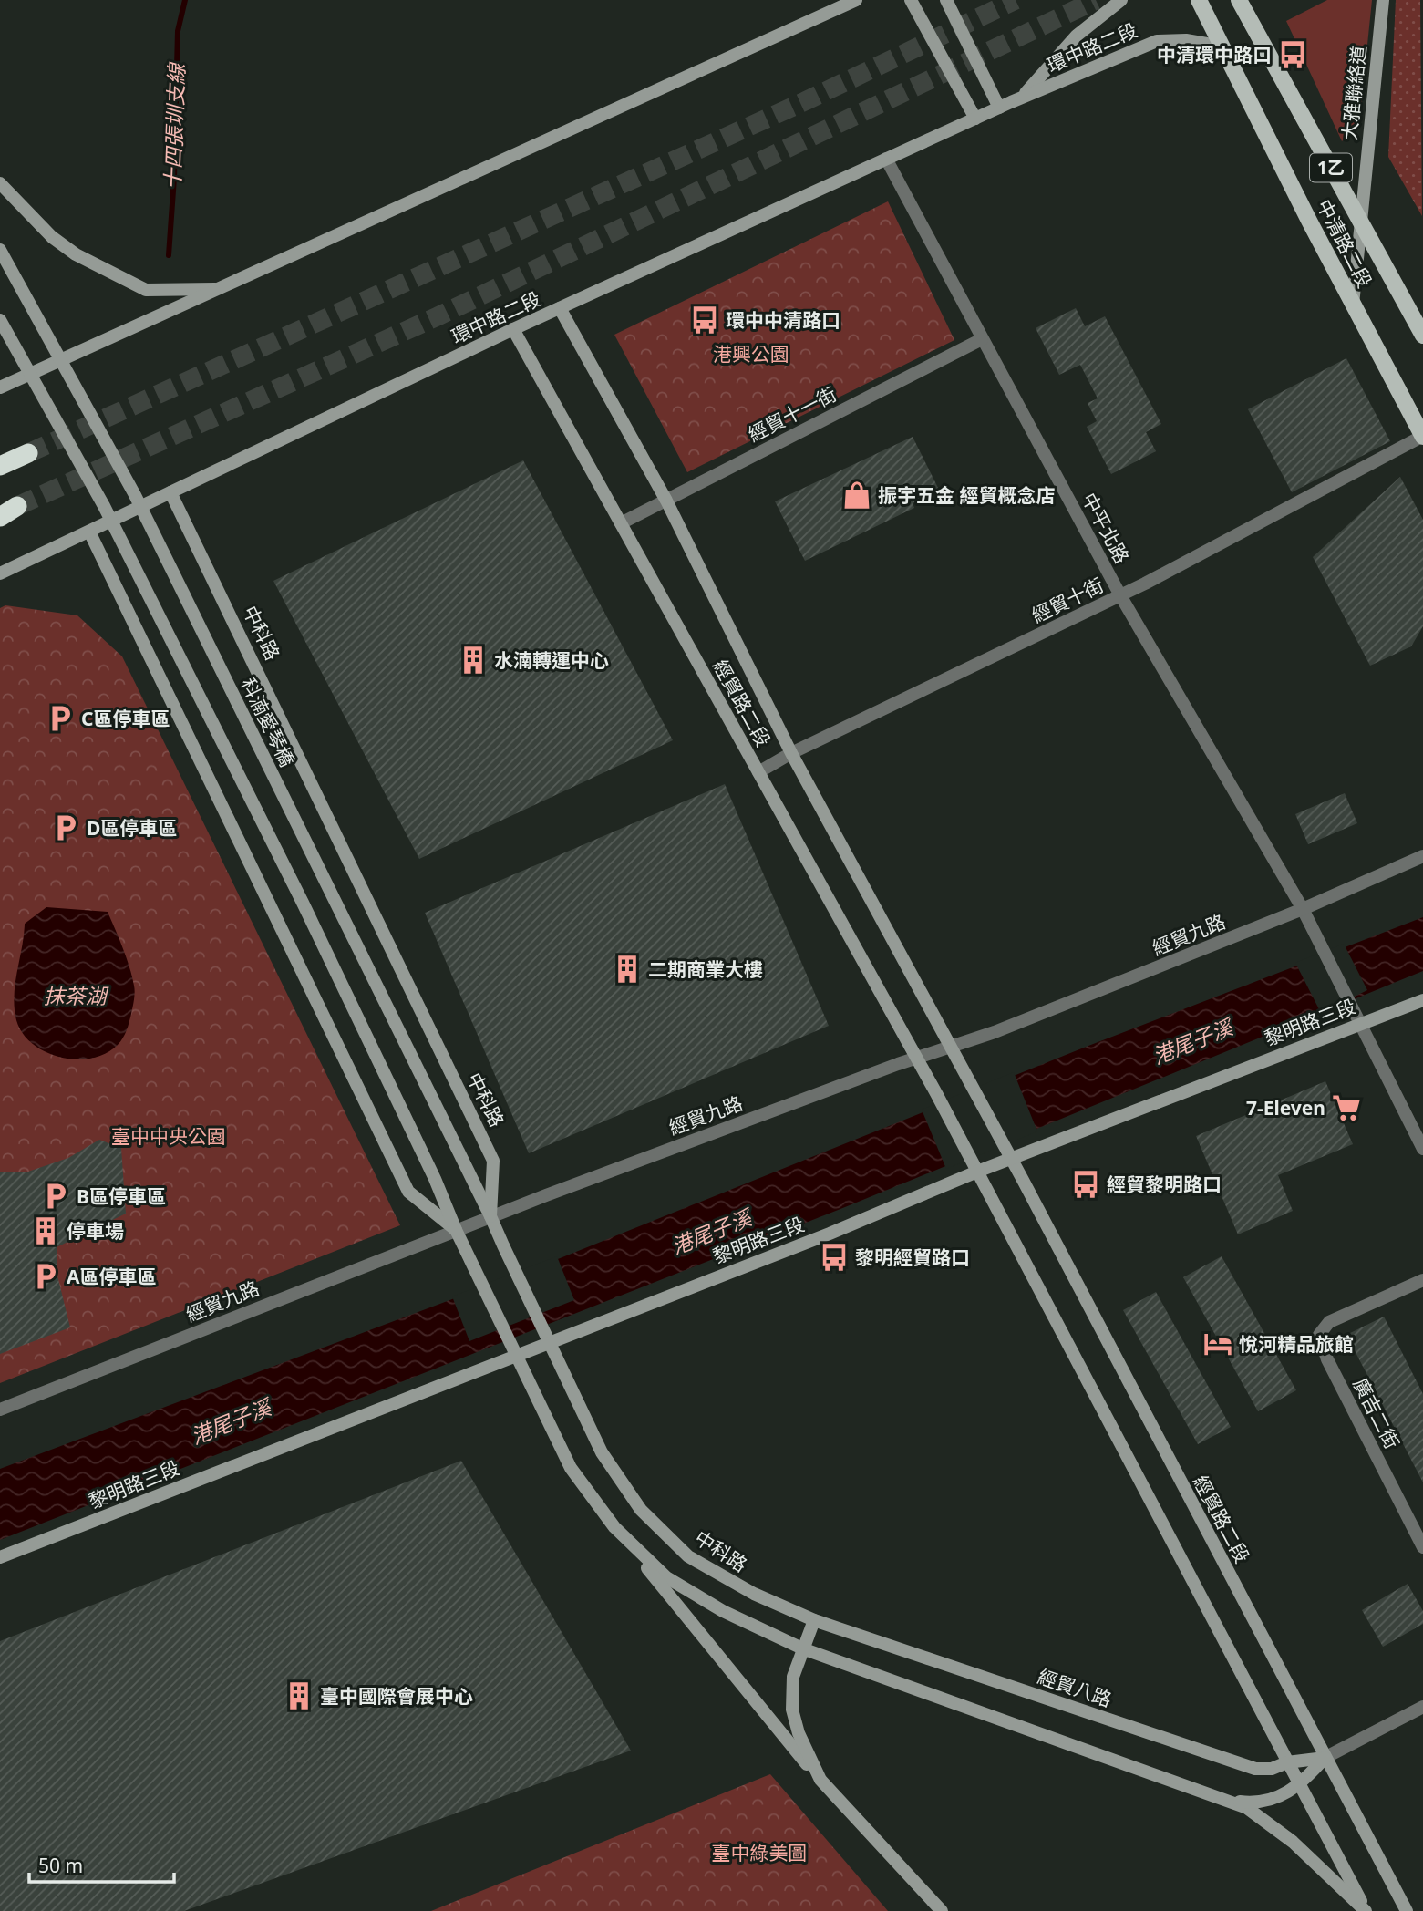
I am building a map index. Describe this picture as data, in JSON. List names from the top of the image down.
{
  "streets": {
    "main road": ["1乙", "中清路二段"],
    "street": [
      "環中路二段",
      "大雅聯絡道",
      "經貿十一街",
      "中平北路",
      "經貿十街",
      "中科路",
      "經貿路二段",
      "科湳愛琴橋",
      "經貿九路",
      "黎明路三段",
      "廣吉二街",
      "經貿八路"
    ]
  },
  "crossings": [
    ["環中路二段", "中清路二段"],
    ["環中路二段", "中平北路"],
    ["環中路二段", "中科路"],
    ["環中路二段", "經貿路二段"],
    ["大雅聯絡道", "中清路二段"],
    ["中清路二段", "經貿十街"],
    ["經貿十一街", "中平北路"],
    ["經貿十一街", "經貿路二段"],
    ["中平北路", "經貿十街"],
    ["中平北路", "經貿九路"],
    ["中平北路", "黎明路三段"],
    ["經貿十街", "經貿路二段"],
    ["中科路", "科湳愛琴橋"],
    ["中科路", "經貿九路"],
    ["中科路", "黎明路三段"],
    ["中科路", "經貿八路"],
    ["經貿路二段", "經貿九路"],
    ["經貿路二段", "黎明路三段"],
    ["經貿路二段", "經貿八路"],
    ["科湳愛琴橋", "經貿九路"]
  ],
  "water": ["十四張圳支線", "抹茶湖", "港尾子溪"],
  "parks": ["港興公園", "臺中中央公園", "臺中綠美圖"],
  "places": {
    "bus stop": [
      "中清環中路口",
      "環中中清路口",
      "經貿黎明路口",
      "黎明經貿路口"
    ],
    "shop": ["振宇五金 經貿概念店"],
    "building": [
      "水湳轉運中心",
      "二期商業大樓",
      "停車場",
      "臺中國際會展中心"
    ],
    "parking": [
      "C區停車區",
      "D區停車區",
      "B區停車區",
      "A區停車區"
    ],
    "supermarket": ["7-Eleven"],
    "hotel": ["悅河精品旅館"]
  },
  "scale_bar": "50 m"
}
